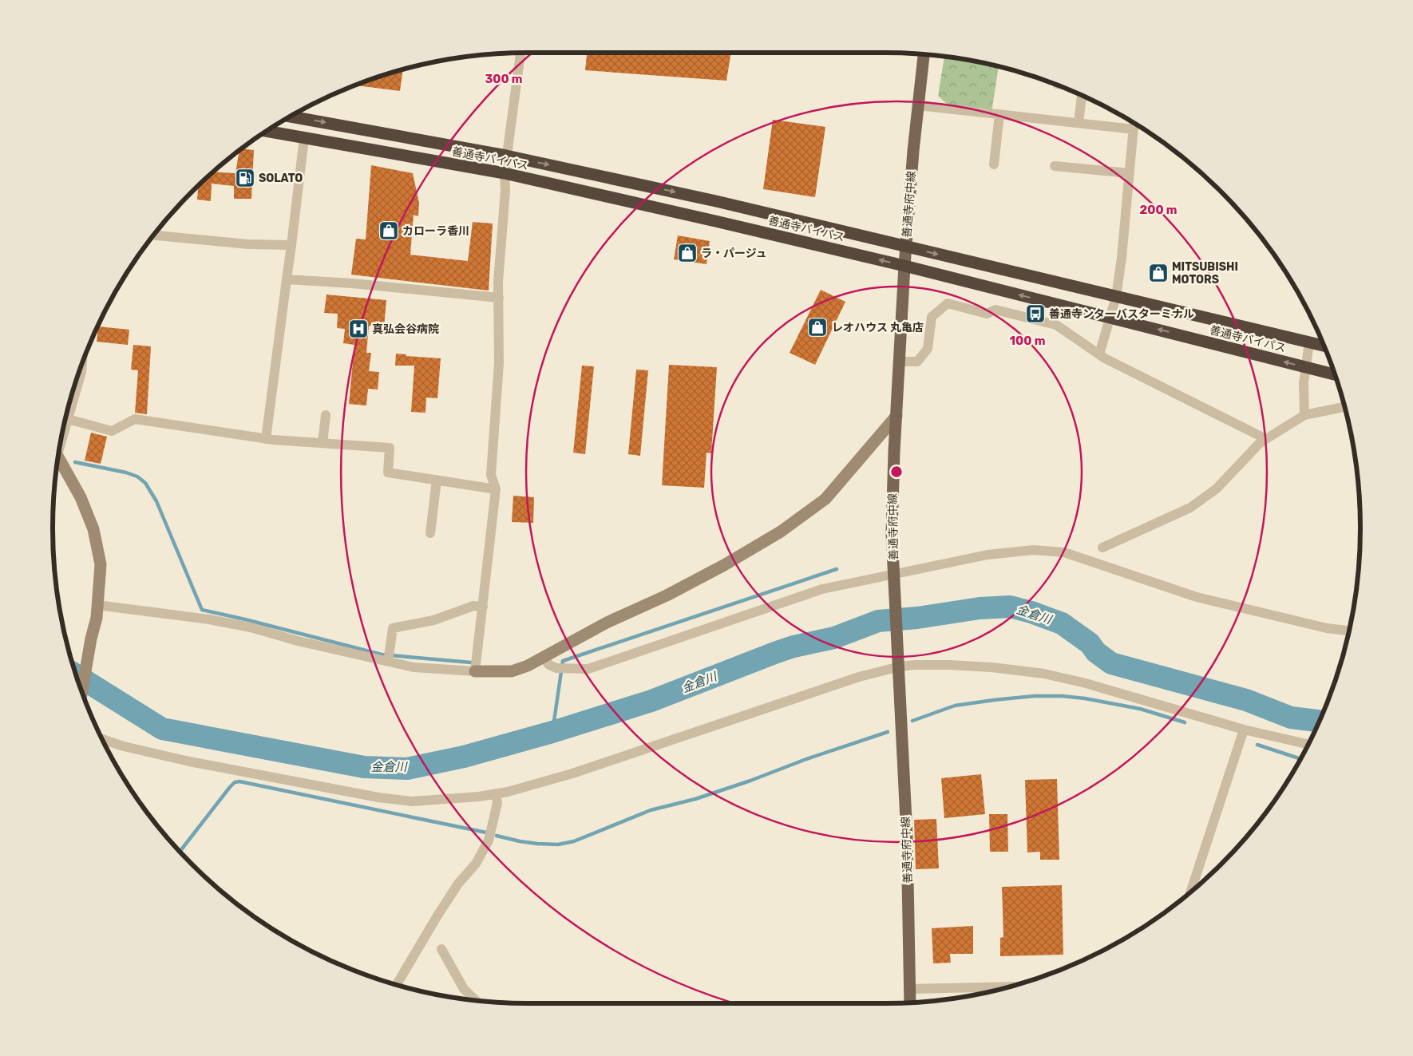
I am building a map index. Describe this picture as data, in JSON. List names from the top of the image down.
{
  "streets": {
    "highway": ["善通寺バイパス"],
    "main road": ["善通寺府中線"]
  },
  "crossings": [
    ["善通寺バイパス", "善通寺府中線"]
  ],
  "water": ["金倉川"],
  "places": {
    "fuel station": ["SOLATO"],
    "shop": [
      "カローラ香川",
      "ラ・パージュ",
      "MITSUBISHI MOTORS",
      "レオハウス 丸亀店"
    ],
    "bus stop": ["善通寺ンタ一バスターミナル"],
    "hospital": ["真弘会谷病院"]
  },
  "rings": ["300 m", "200 m", "100 m"]
}
